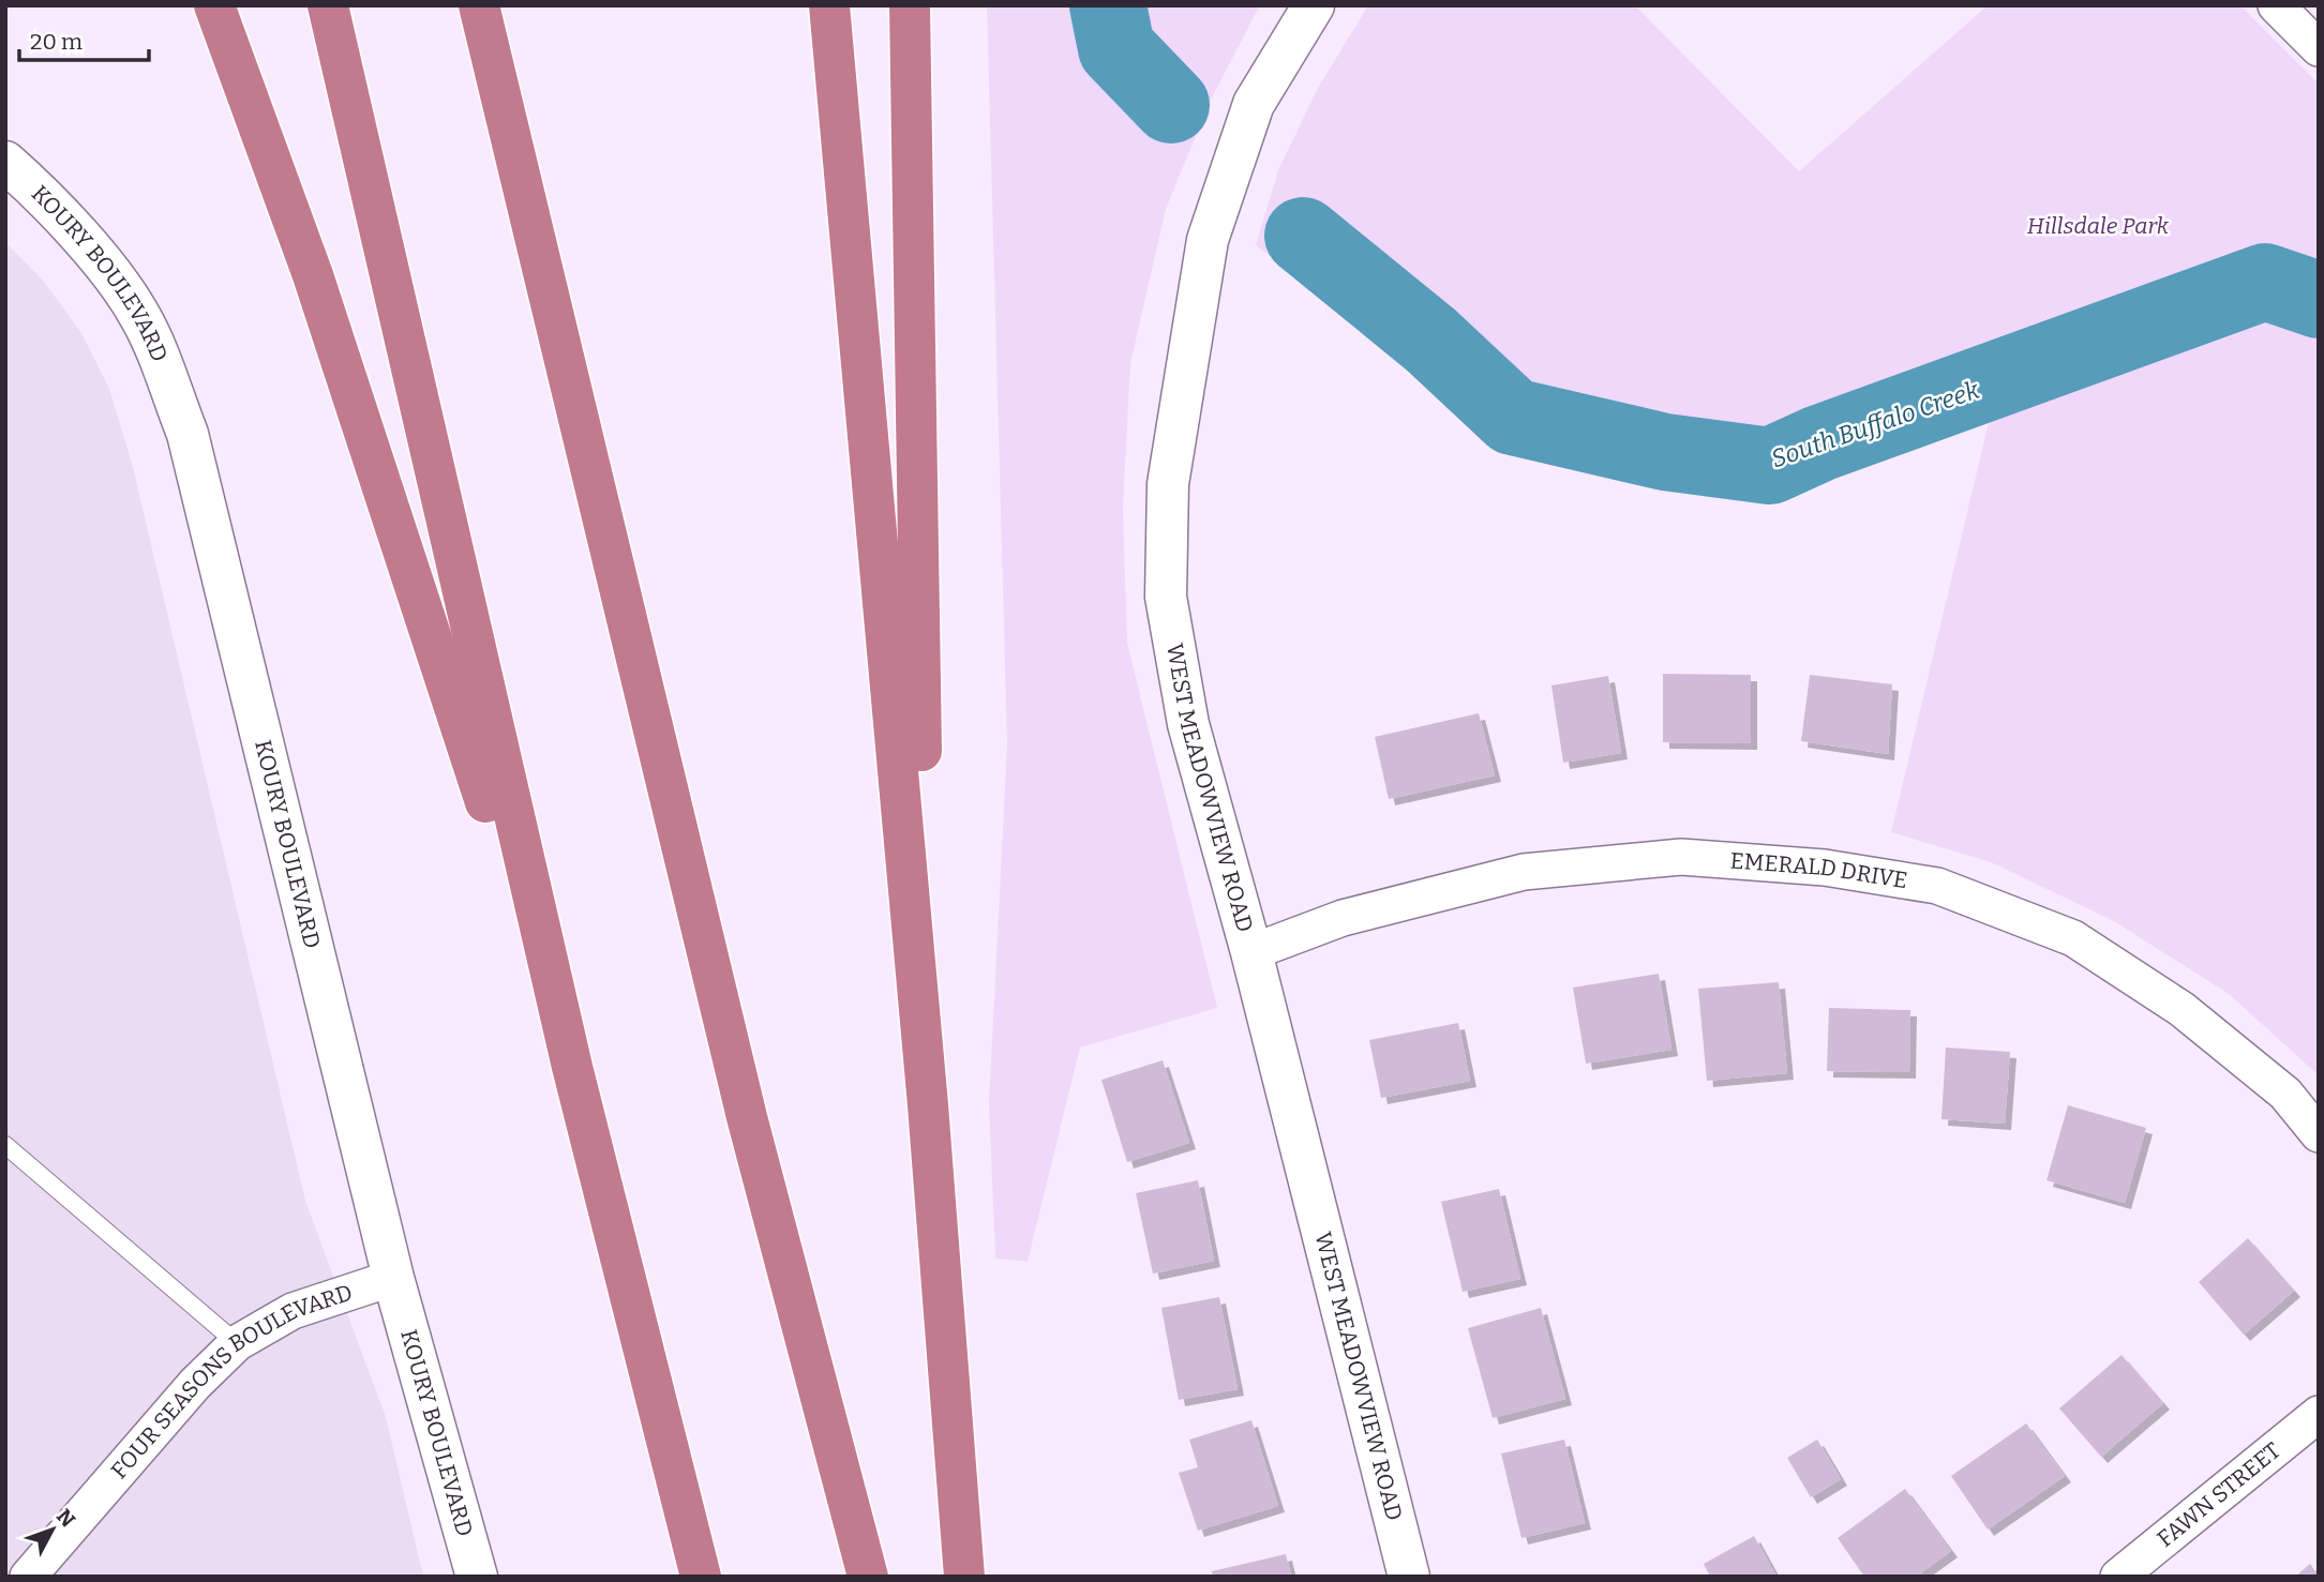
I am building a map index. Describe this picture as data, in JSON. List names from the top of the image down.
{
  "streets": {
    "street": [
      "KOURY BOULEVARD",
      "WEST MEADOWVIEW ROAD",
      "EMERALD DRIVE",
      "FOUR SEASONS BOULEVARD",
      "FAWN STREET"
    ]
  },
  "crossings": [
    ["KOURY BOULEVARD", "FOUR SEASONS BOULEVARD"],
    ["WEST MEADOWVIEW ROAD", "EMERALD DRIVE"]
  ],
  "water": ["South Buffalo Creek"],
  "parks": ["Hillsdale Park"],
  "scale_bar": "20 m",
  "north": "top right"
}
